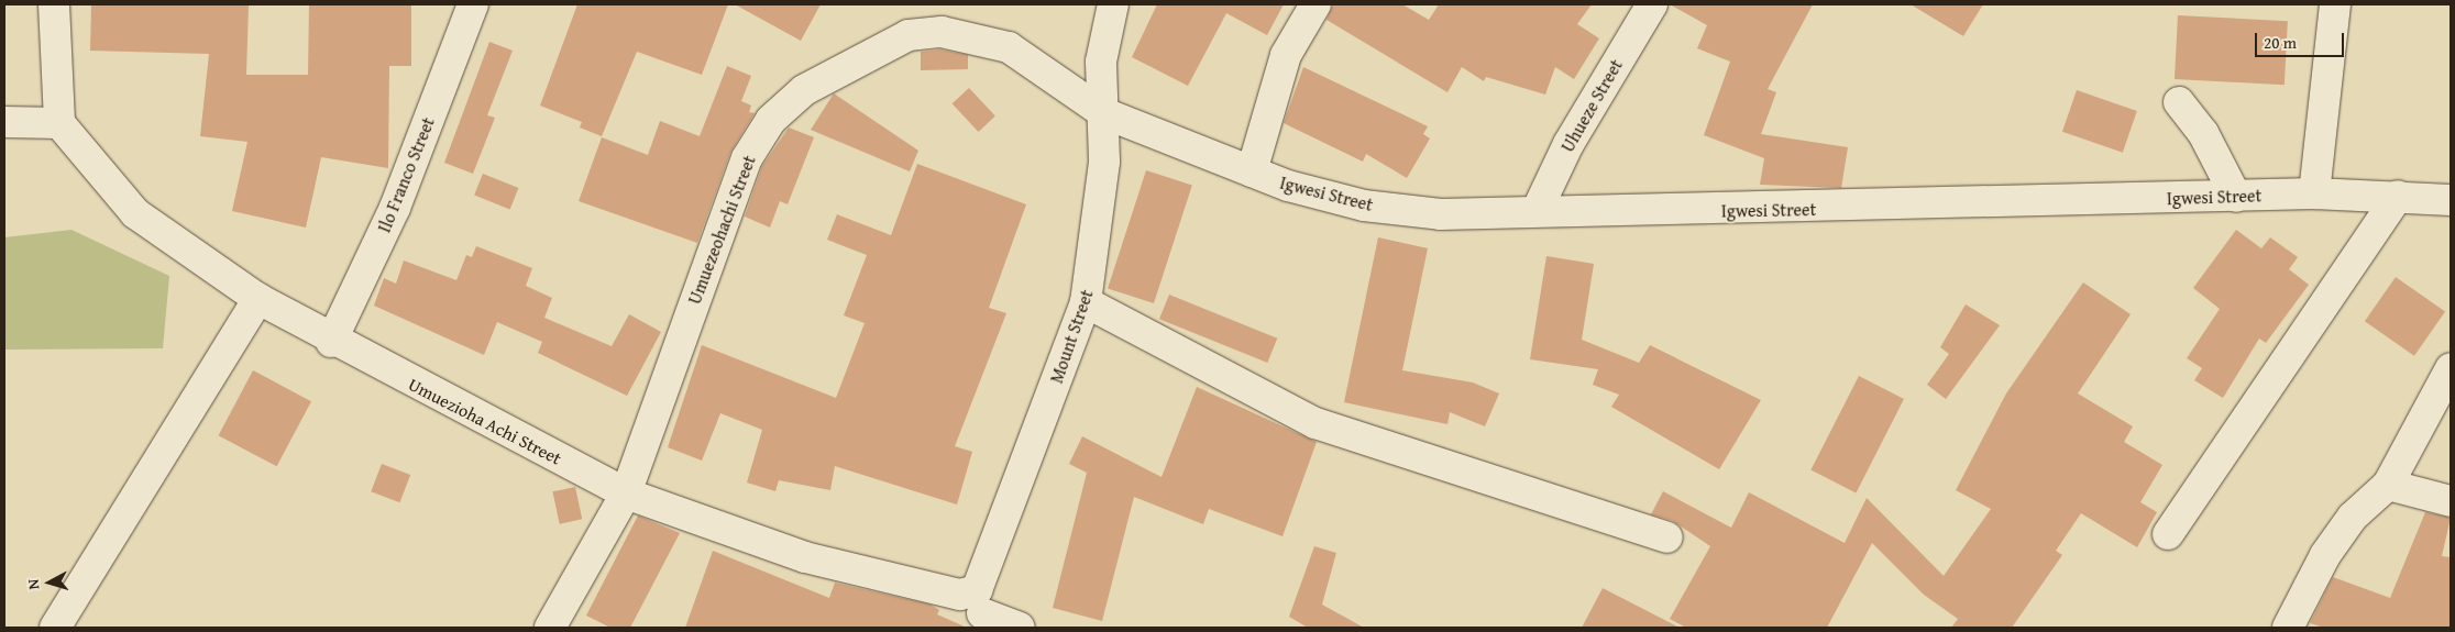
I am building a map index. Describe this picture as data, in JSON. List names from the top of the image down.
{
  "streets": {
    "street": [
      "Uhueze Street",
      "Ilo Franco Street",
      "Igwesi Street",
      "Umuezeohachi Street",
      "Mount Street",
      "Umuezioha Achi Street"
    ]
  },
  "crossings": [
    ["Uhueze Street", "Igwesi Street"],
    ["Ilo Franco Street", "Umuezioha Achi Street"],
    ["Igwesi Street", "Umuezeohachi Street"],
    ["Igwesi Street", "Mount Street"],
    ["Umuezeohachi Street", "Mount Street"],
    ["Umuezeohachi Street", "Umuezioha Achi Street"],
    ["Mount Street", "Umuezioha Achi Street"]
  ],
  "scale_bar": "20 m",
  "north": "left"
}
